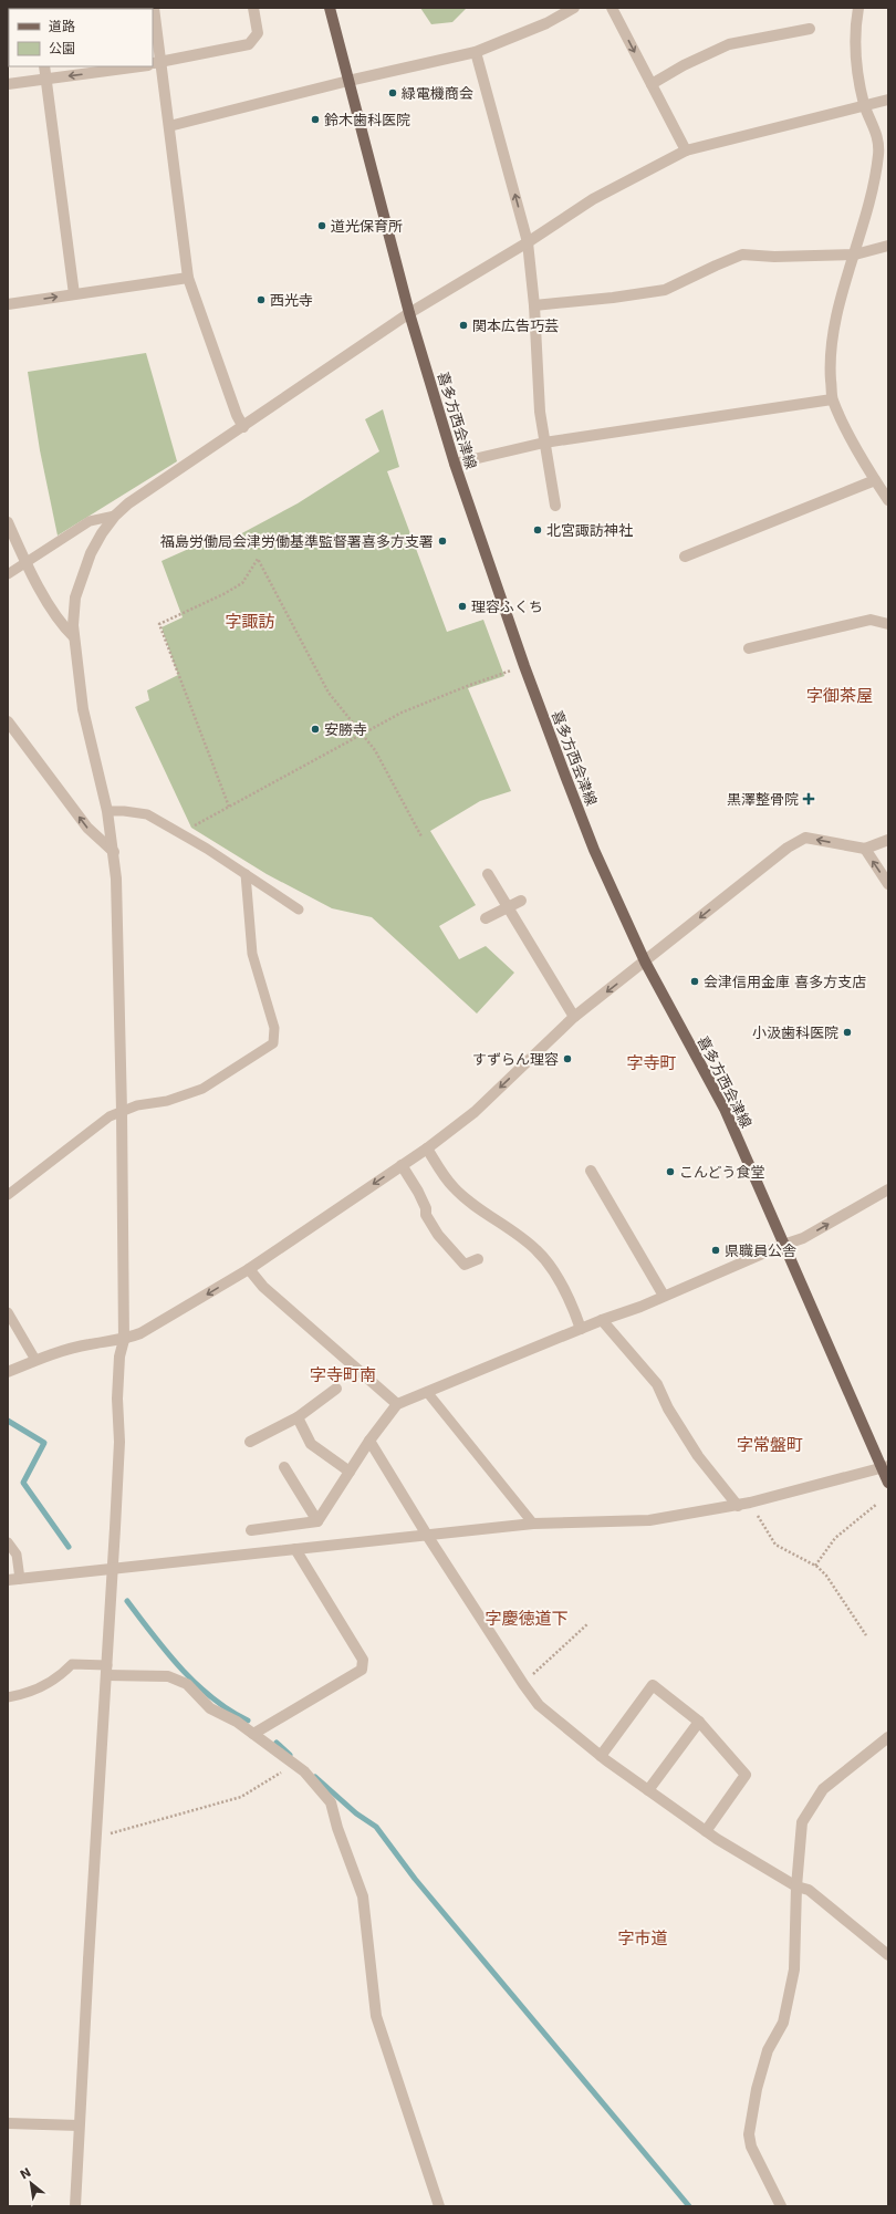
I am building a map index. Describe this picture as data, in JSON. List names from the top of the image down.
{
  "streets": {
    "main road": ["喜多方西会津線"]
  },
  "districts": [
    "字諏訪",
    "字御茶屋",
    "字寺町",
    "字寺町南",
    "字常盤町",
    "字慶徳道下",
    "字市道"
  ],
  "places": {
    "other": [
      "緑電機商会",
      "鈴木歯科医院",
      "道光保育所",
      "西光寺",
      "関本広告巧芸",
      "北宮諏訪神社",
      "福島労働局会津労働基準監督署喜多方支署",
      "理容ふくち",
      "安勝寺",
      "会津信用金庫 喜多方支店",
      "小汲歯科医院",
      "すずらん理容",
      "こんどう食堂",
      "県職員公舎"
    ],
    "health": ["黒澤整骨院"]
  },
  "legend": ["道路", "公園"],
  "north": "top left"
}
